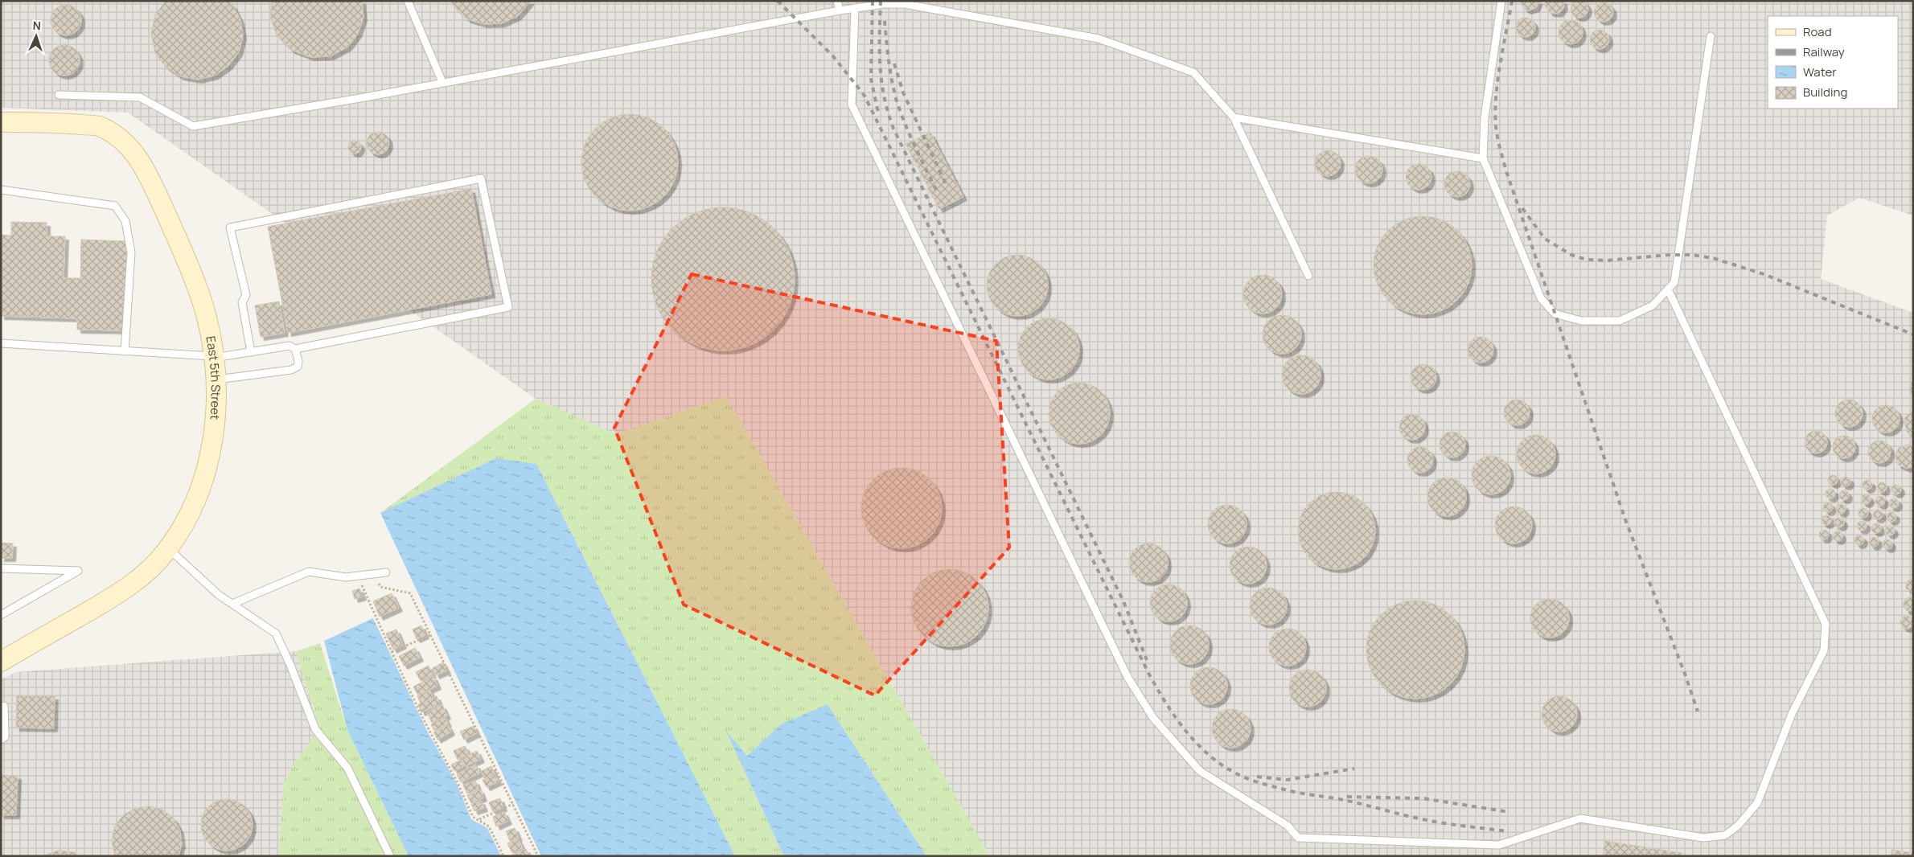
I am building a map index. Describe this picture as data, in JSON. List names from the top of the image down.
{
  "streets": {
    "street": ["East 5th Street"]
  },
  "legend": [
    "Road",
    "Railway",
    "Water",
    "Building"
  ],
  "north": "top"
}
